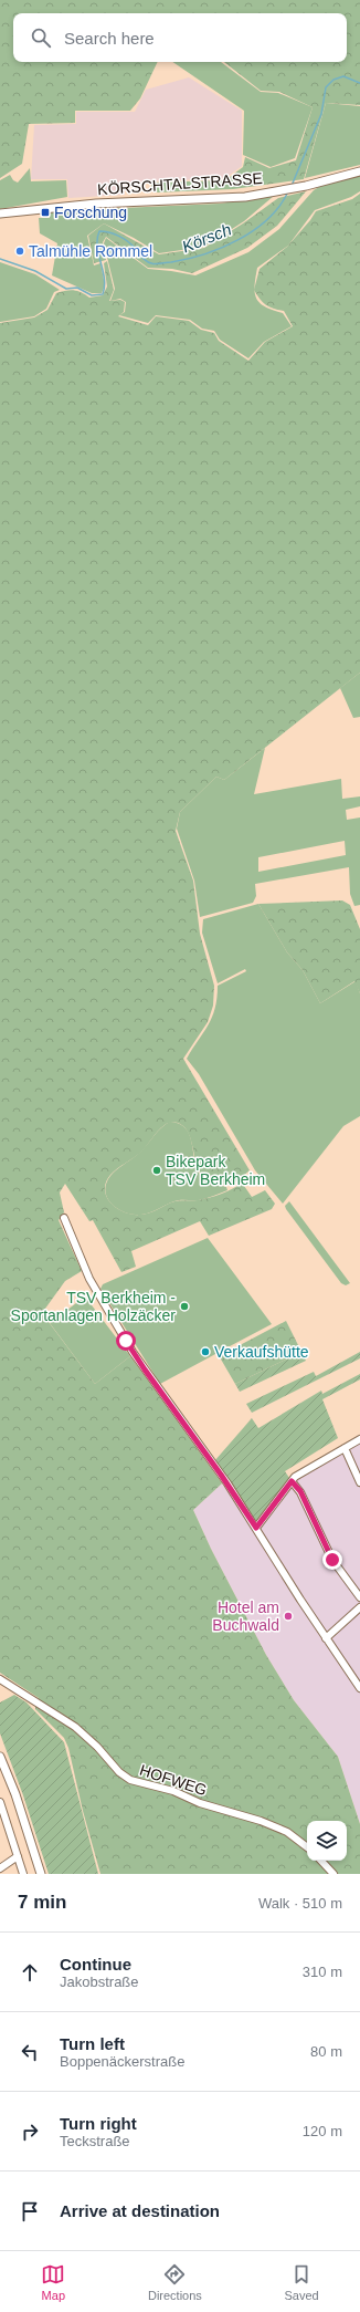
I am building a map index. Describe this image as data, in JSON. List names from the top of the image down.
{
  "streets": {
    "main road": ["KÖRSCHTALSTRASSE"],
    "street": ["HOFWEG"]
  },
  "water": ["Körsch"],
  "places": {
    "transit": ["Forschung"],
    "other": [
      "Talmühle Rommel",
      "Bikepark TSV Berkheim",
      "TSV Berkheim - Sportanlagen Holzäcker",
      "Verkaufshütte",
      "Hotel am Buchwald"
    ]
  },
  "page": {
    "search": "Search here",
    "heading": ["7 min", "Walk · 510 m"],
    "list": [
      ["Continue", "Jakobstraße", "310 m"],
      ["Turn left", "Boppenäckerstraße", "80 m"],
      ["Turn right", "Teckstraße", "120 m"],
      "Arrive at destination"
    ],
    "nav": ["Map", "Directions", "Saved"]
  }
}
